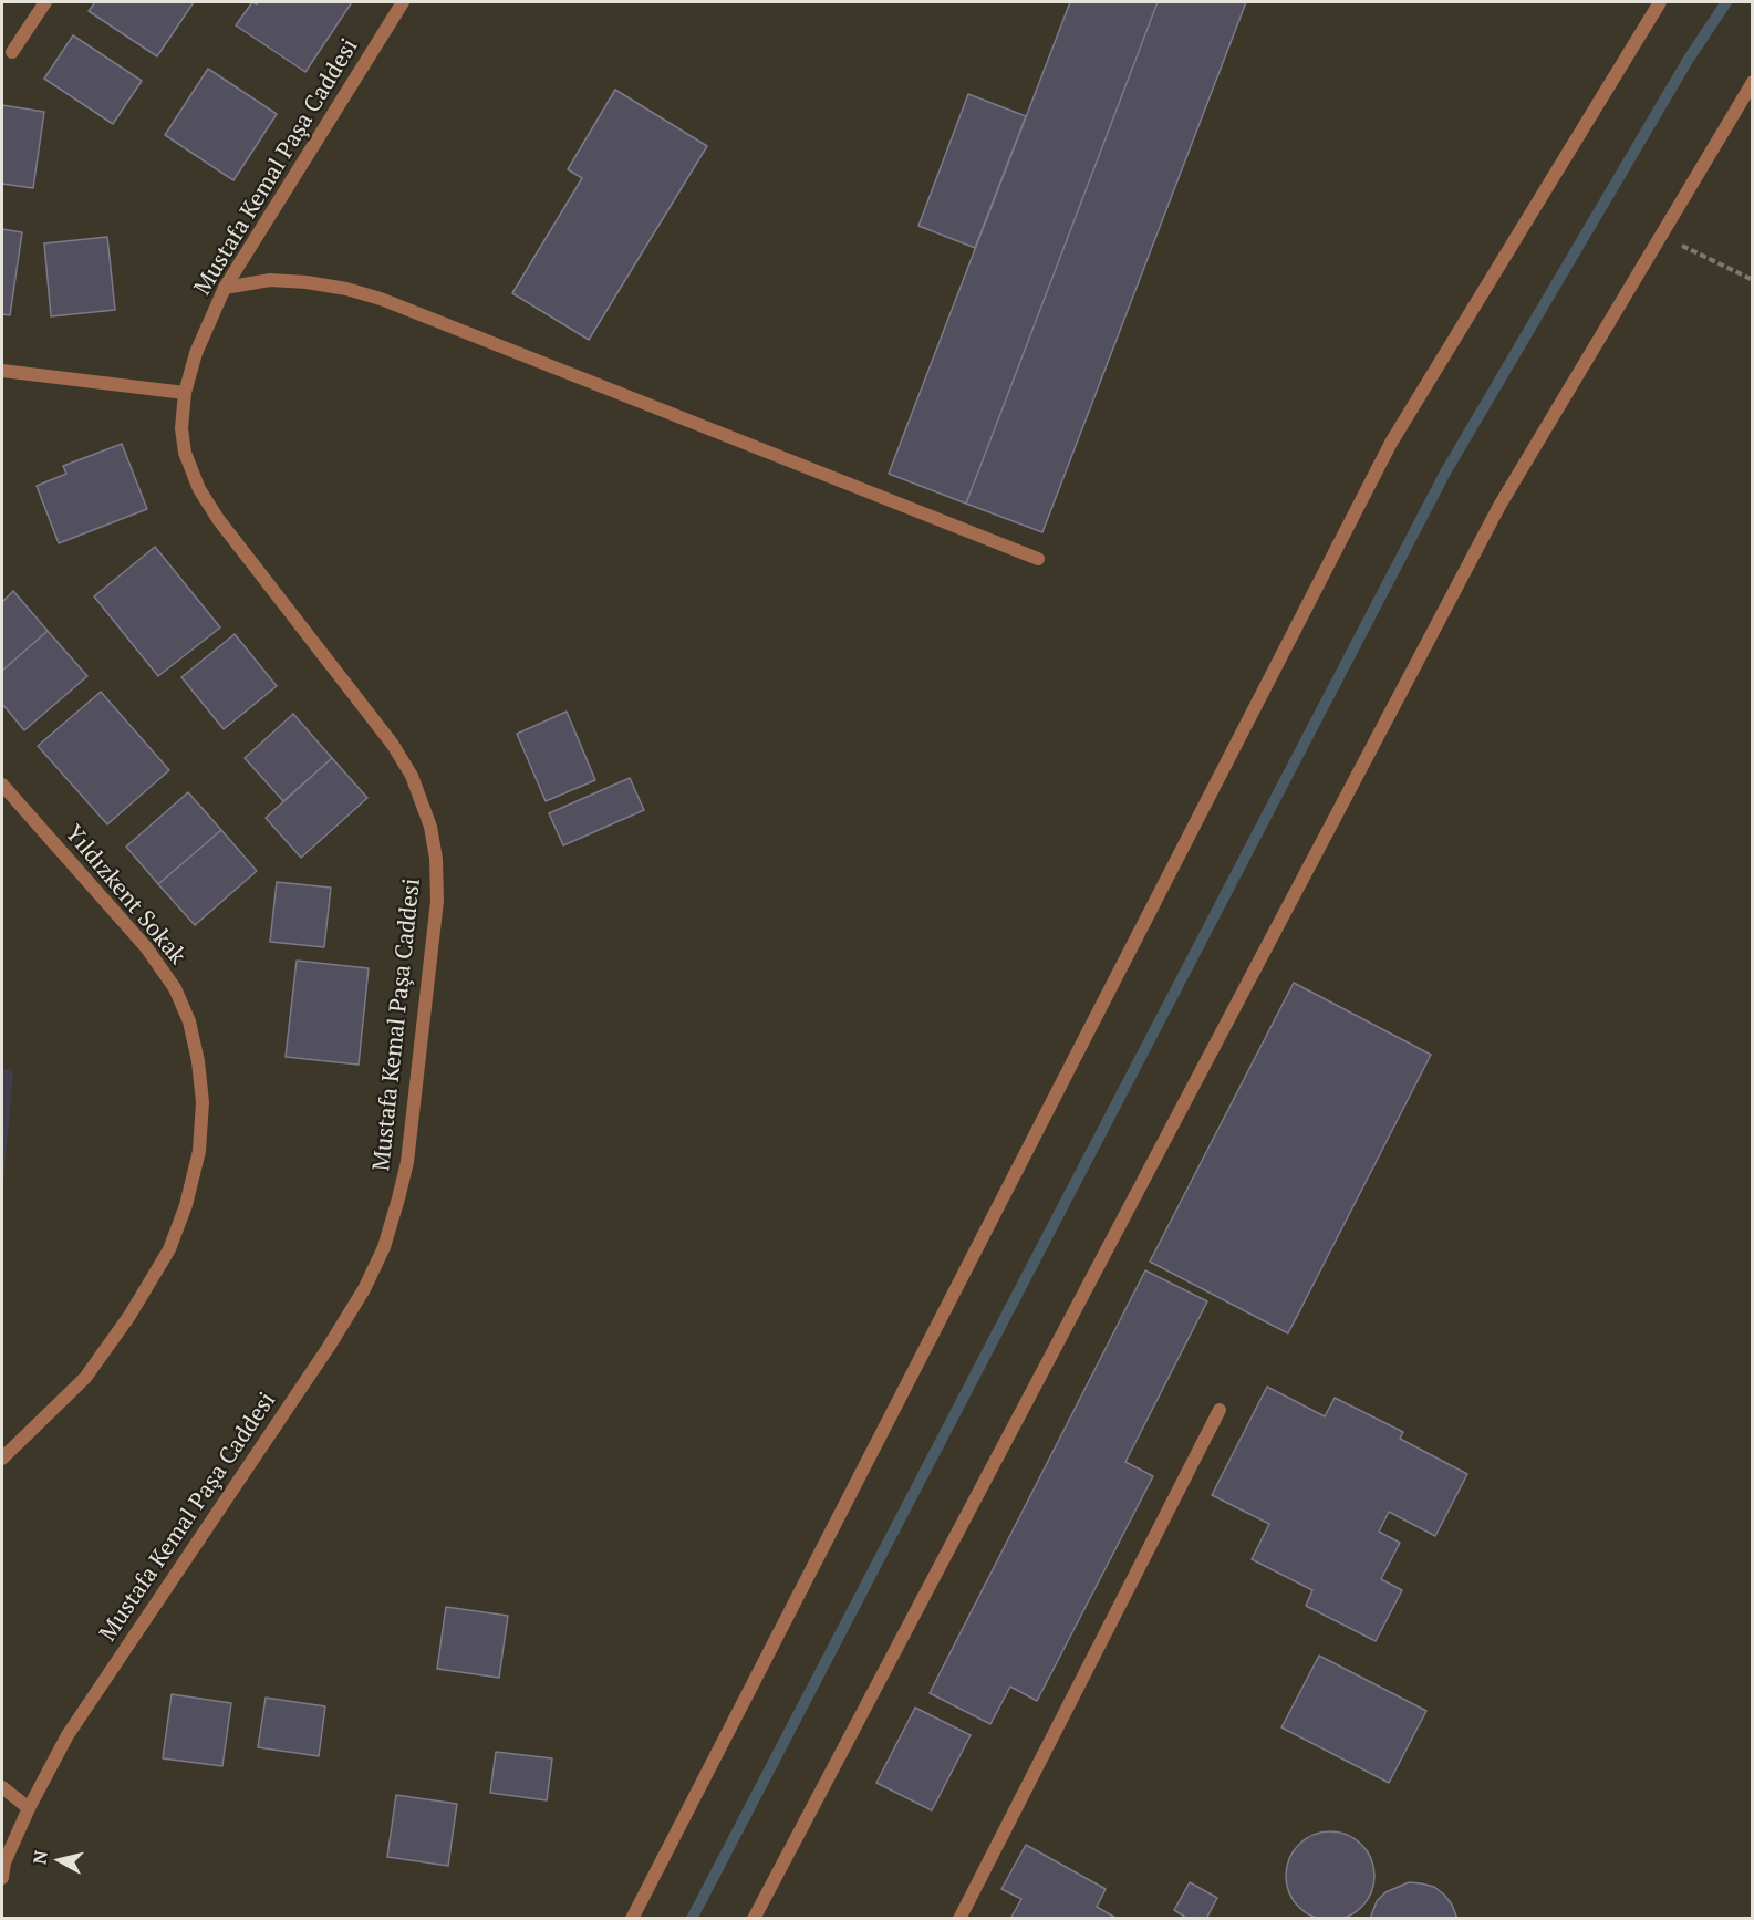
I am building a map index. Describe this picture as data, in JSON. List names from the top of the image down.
{
  "streets": {
    "street": ["Mustafa Kemal Paşa Caddesi", "Yıldızkent Sokak"]
  },
  "north": "left"
}
